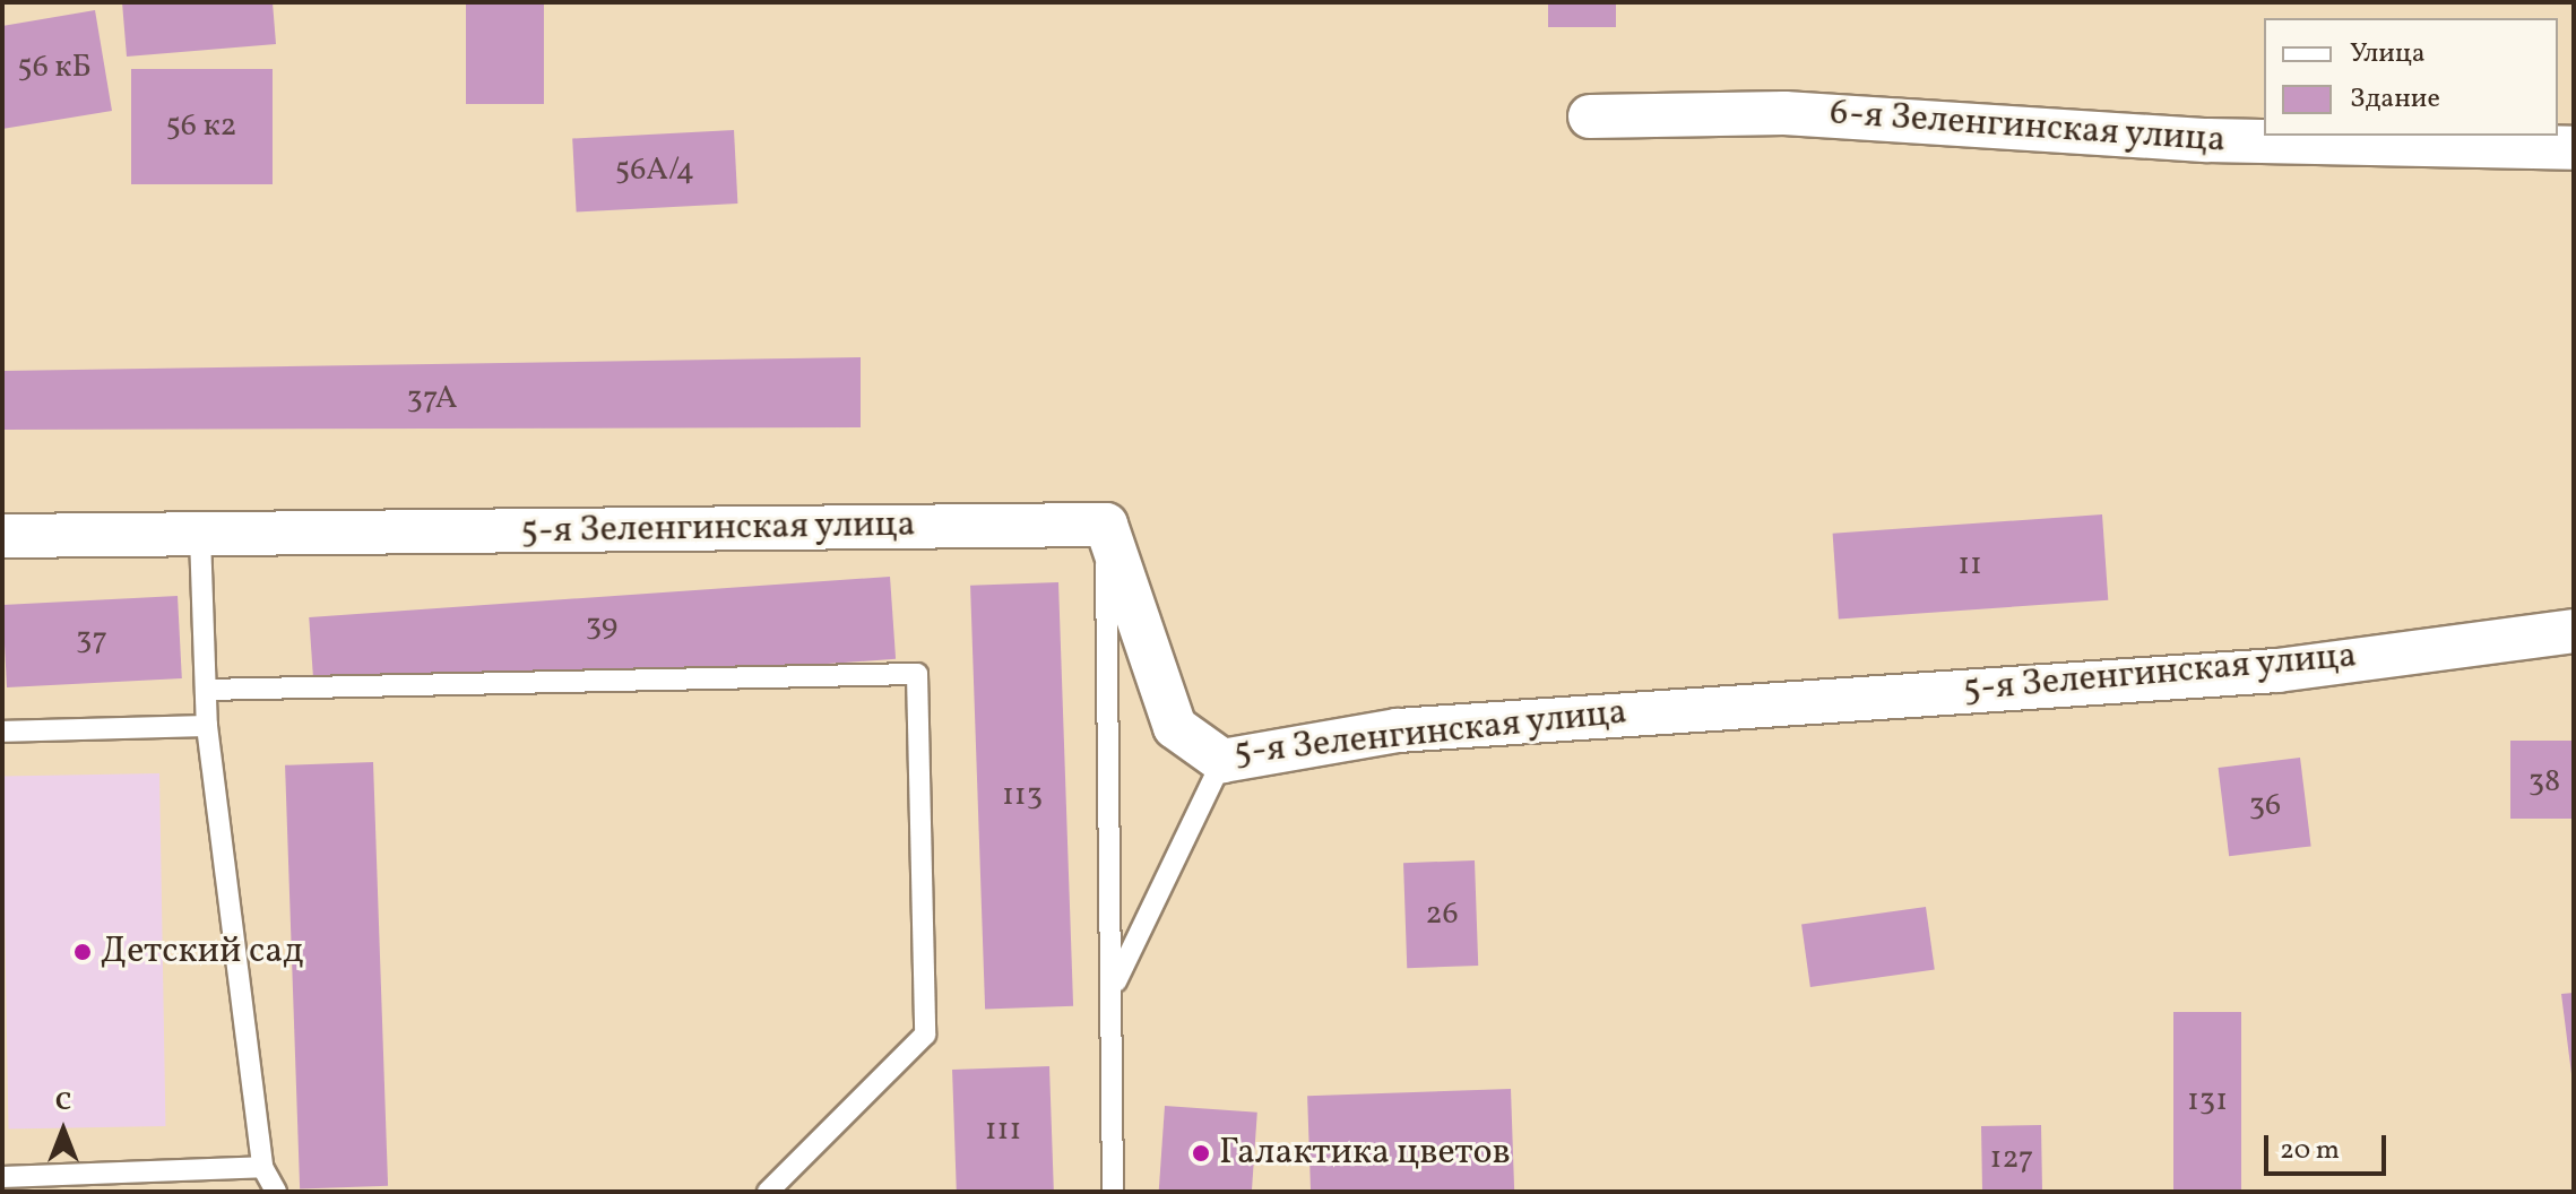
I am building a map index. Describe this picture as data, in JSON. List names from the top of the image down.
{
  "streets": {
    "street": ["6-я Зеленгинская улица", "5-я Зеленгинская улица"]
  },
  "places": ["Детский сад", "Галактика цветов"],
  "house_numbers": [
    "56 кБ",
    "56 к2",
    "56А/4",
    "37А",
    "11",
    "39",
    "37",
    "38",
    "113",
    "36",
    "26",
    "131",
    "111",
    "127"
  ],
  "legend": ["Улица", "Здание"],
  "scale_bar": "20 m",
  "north": "top"
}
